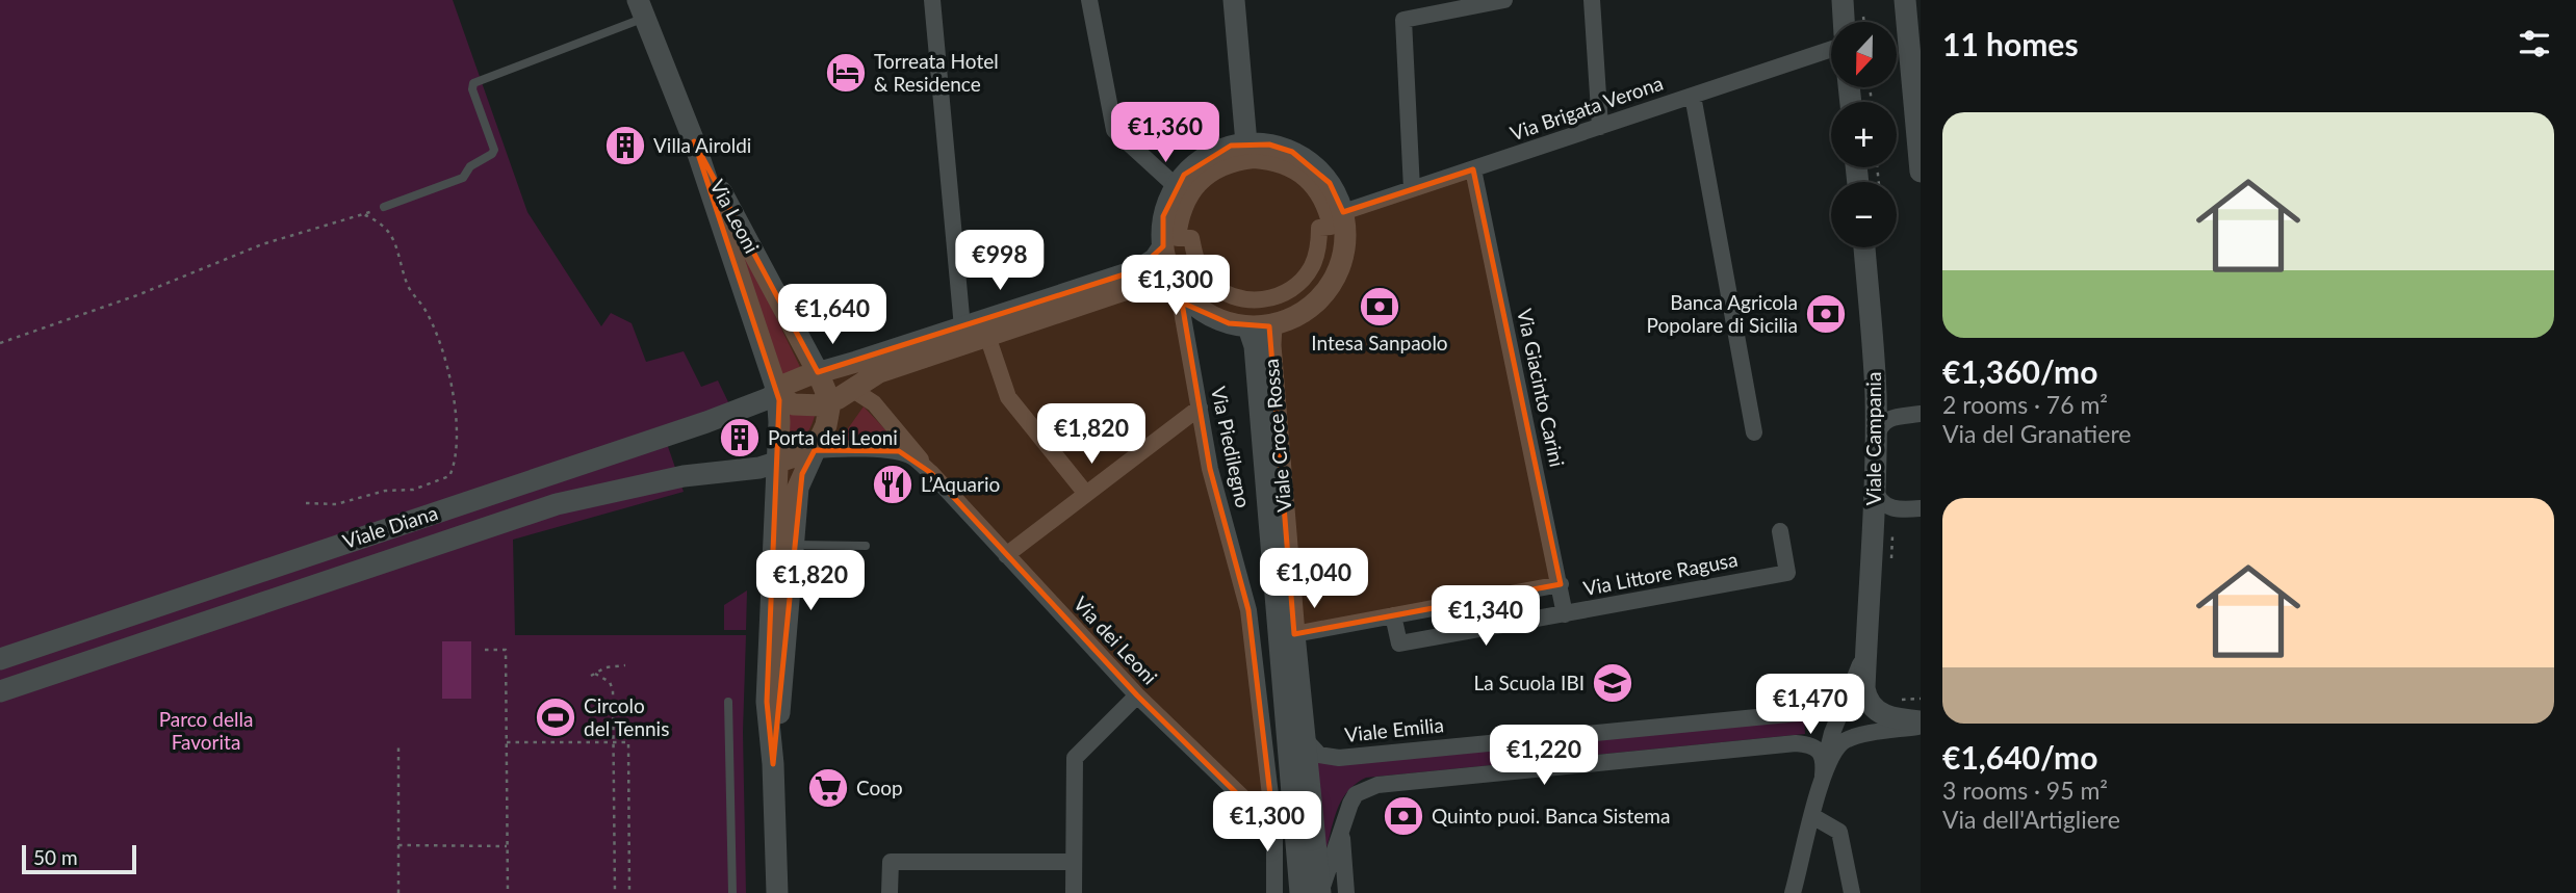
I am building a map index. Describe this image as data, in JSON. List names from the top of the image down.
{
  "streets": {
    "street": [
      "Via Brigata Verona",
      "Via Leoni",
      "Via Giacinto Carini",
      "Viale Croce Rossa",
      "Viale Campania",
      "Via Piedilegno",
      "Viale Diana",
      "Via Littore Ragusa",
      "Via dei Leoni",
      "Viale Emilia"
    ]
  },
  "crossings": [
    ["Via Brigata Verona", "Via Giacinto Carini"],
    ["Via Leoni", "Viale Diana"],
    ["Via Giacinto Carini", "Via Littore Ragusa"],
    ["Viale Croce Rossa", "Via Piedilegno"],
    ["Viale Croce Rossa", "Via Littore Ragusa"],
    ["Viale Croce Rossa", "Via dei Leoni"],
    ["Viale Croce Rossa", "Viale Emilia"],
    ["Via Piedilegno", "Via dei Leoni"]
  ],
  "parks": ["Parco della Favorita"],
  "places": {
    "hotel": ["Torreata Hotel & Residence"],
    "building": ["Villa Airoldi", "Porta dei Leoni"],
    "bank": ["Intesa Sanpaolo", "Banca Agricola Popolare di Sicilia", "Quinto puoi. Banca Sistema"],
    "restaurant": ["L’Aquario"],
    "school or university": ["La Scuola IBI"],
    "sports": ["Circolo del Tennis"],
    "supermarket": ["Coop"]
  },
  "scale_bar": "50 m",
  "north": "bottom",
  "page": {
    "heading": "11 homes",
    "map_buttons": ["+", "−"],
    "list": [
      {
        "name": "€1,360/mo",
        "note": "2 rooms · 76 m² · Via del Granatiere"
      },
      {
        "name": "€1,640/mo",
        "note": "3 rooms · 95 m² · Via dell'Artigliere"
      }
    ],
    "price": [
      "€1,360",
      "€998",
      "€1,300",
      "€1,640",
      "€1,820",
      "€1,040",
      "€1,820",
      "€1,340",
      "€1,470",
      "€1,220",
      "€1,300"
    ],
    "scale": "50 m"
  }
}
